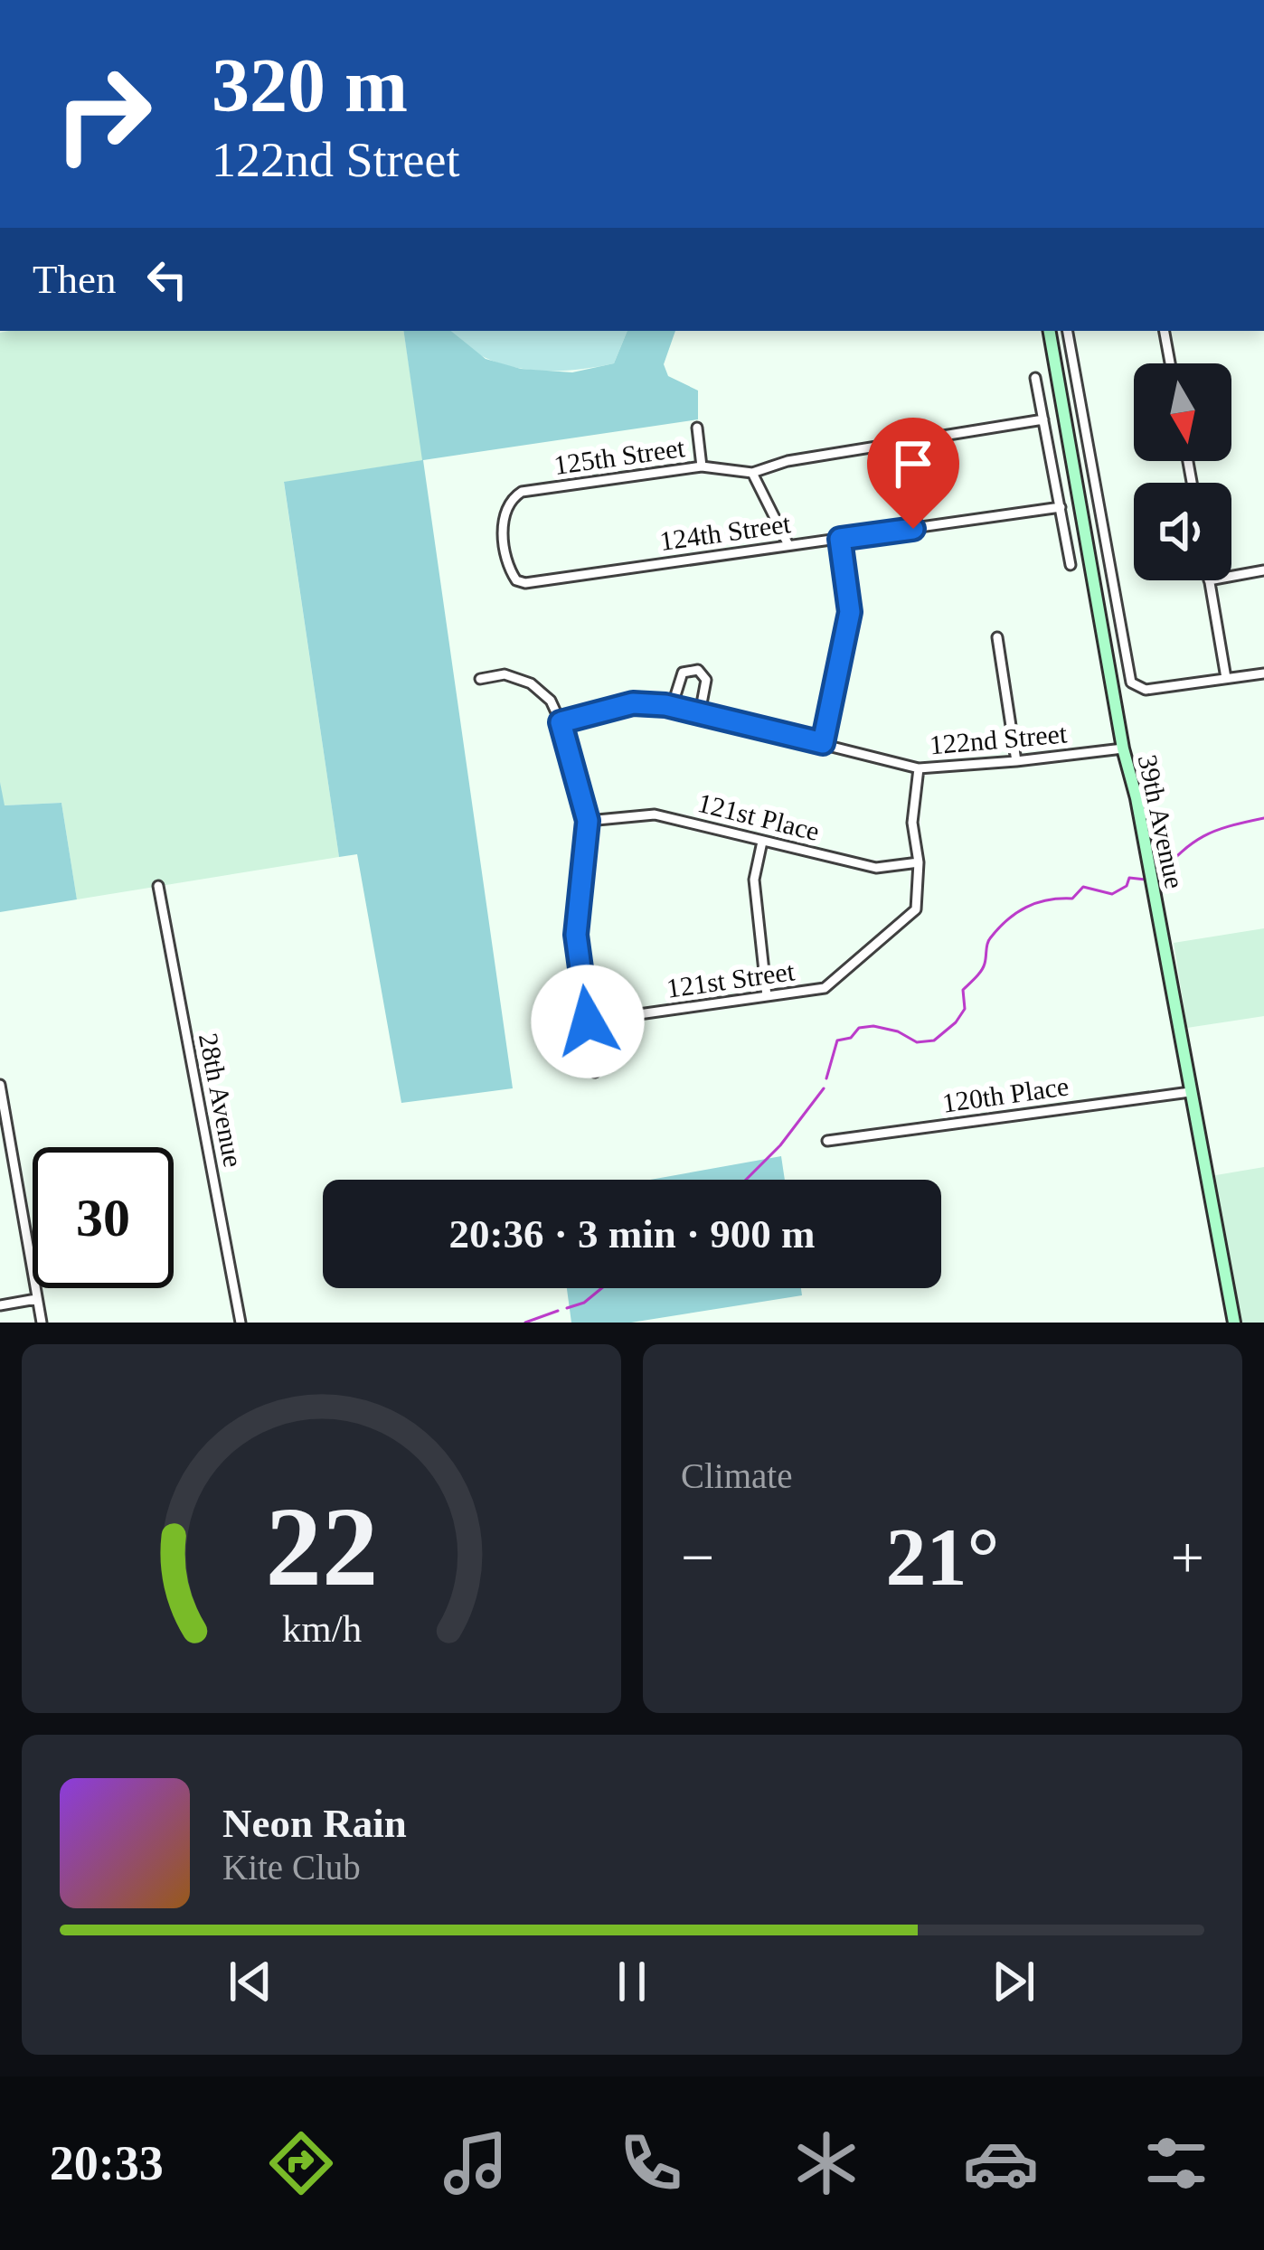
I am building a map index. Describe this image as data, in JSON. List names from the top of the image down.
{
  "streets": {
    "main road": ["39th Avenue"],
    "street": [
      "125th Street",
      "124th Street",
      "122nd Street",
      "121st Place",
      "121st Street",
      "120th Place",
      "28th Avenue"
    ]
  },
  "crossings": [
    ["125th Street", "124th Street"],
    ["122nd Street", "39th Avenue"],
    ["121st Place", "121st Street"],
    ["39th Avenue", "120th Place"]
  ],
  "north": "bottom",
  "page": {
    "turn": ["320 m", "122nd Street"],
    "then": "Then",
    "limit": "30",
    "trip": "20:36 · 3 min · 900 m",
    "tile": "Climate",
    "heat": ["−", "21°", "+"],
    "song": ["Neon Rain", "Kite Club"],
    "tabs": "20:33",
    "gauge": ["22", "km/h"]
  }
}
